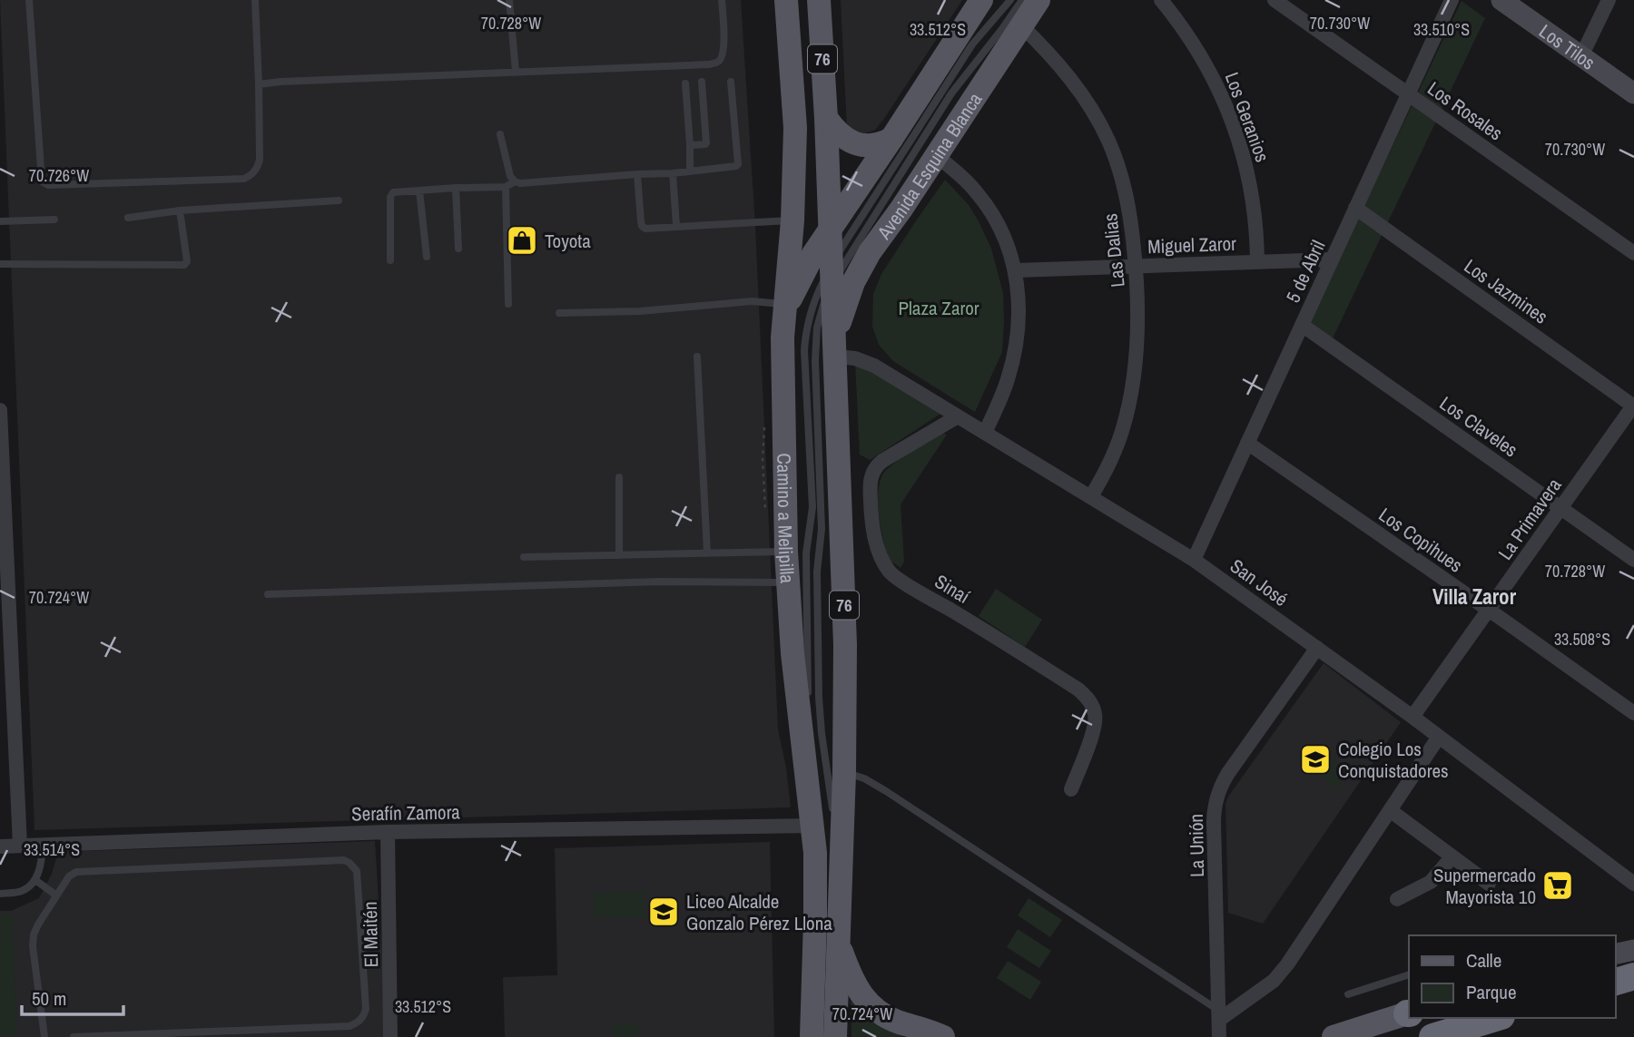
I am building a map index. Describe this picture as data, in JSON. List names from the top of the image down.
{
  "streets": {
    "main road": ["76", "Avenida Esquina Blanca", "Camino a Melipilla"],
    "street": [
      "Los Tilos",
      "Los Rosales",
      "Los Geranios",
      "Miguel Zaror",
      "Las Dalias",
      "5 de Abril",
      "Los Jazmines",
      "Los Claveles",
      "La Primavera",
      "Los Copihues",
      "San José",
      "Sinaí",
      "Serafín Zamora",
      "La Unión",
      "El Maitén"
    ]
  },
  "crossings": [
    ["76", "Avenida Esquina Blanca"],
    ["76", "San José"],
    ["Los Rosales", "5 de Abril"],
    ["Los Geranios", "Miguel Zaror"],
    ["Avenida Esquina Blanca", "Las Dalias"],
    ["Avenida Esquina Blanca", "San José"],
    ["Miguel Zaror", "Las Dalias"],
    ["Miguel Zaror", "5 de Abril"],
    ["Las Dalias", "San José"],
    ["5 de Abril", "Los Jazmines"],
    ["5 de Abril", "Los Claveles"],
    ["5 de Abril", "Los Copihues"],
    ["5 de Abril", "San José"],
    ["Los Jazmines", "La Primavera"],
    ["Los Claveles", "La Primavera"],
    ["Camino a Melipilla", "Serafín Zamora"],
    ["La Primavera", "Los Copihues"],
    ["La Primavera", "San José"],
    ["San José", "Sinaí"],
    ["San José", "La Unión"],
    ["Serafín Zamora", "El Maitén"]
  ],
  "districts": ["Villa Zaror"],
  "parks": ["Plaza Zaror"],
  "places": {
    "shop": ["Toyota"],
    "school or university": ["Colegio Los Conquistadores", "Liceo Alcalde Gonzalo Pérez Llona"],
    "supermarket": ["Supermercado Mayorista 10"]
  },
  "legend": ["Calle", "Parque"],
  "scale_bar": "50 m",
  "coordinates": [
    "70.730°W",
    "70.728°W",
    "33.512°S",
    "33.510°S",
    "70.726°W",
    "70.724°W",
    "33.508°S",
    "33.514°S"
  ]
}
